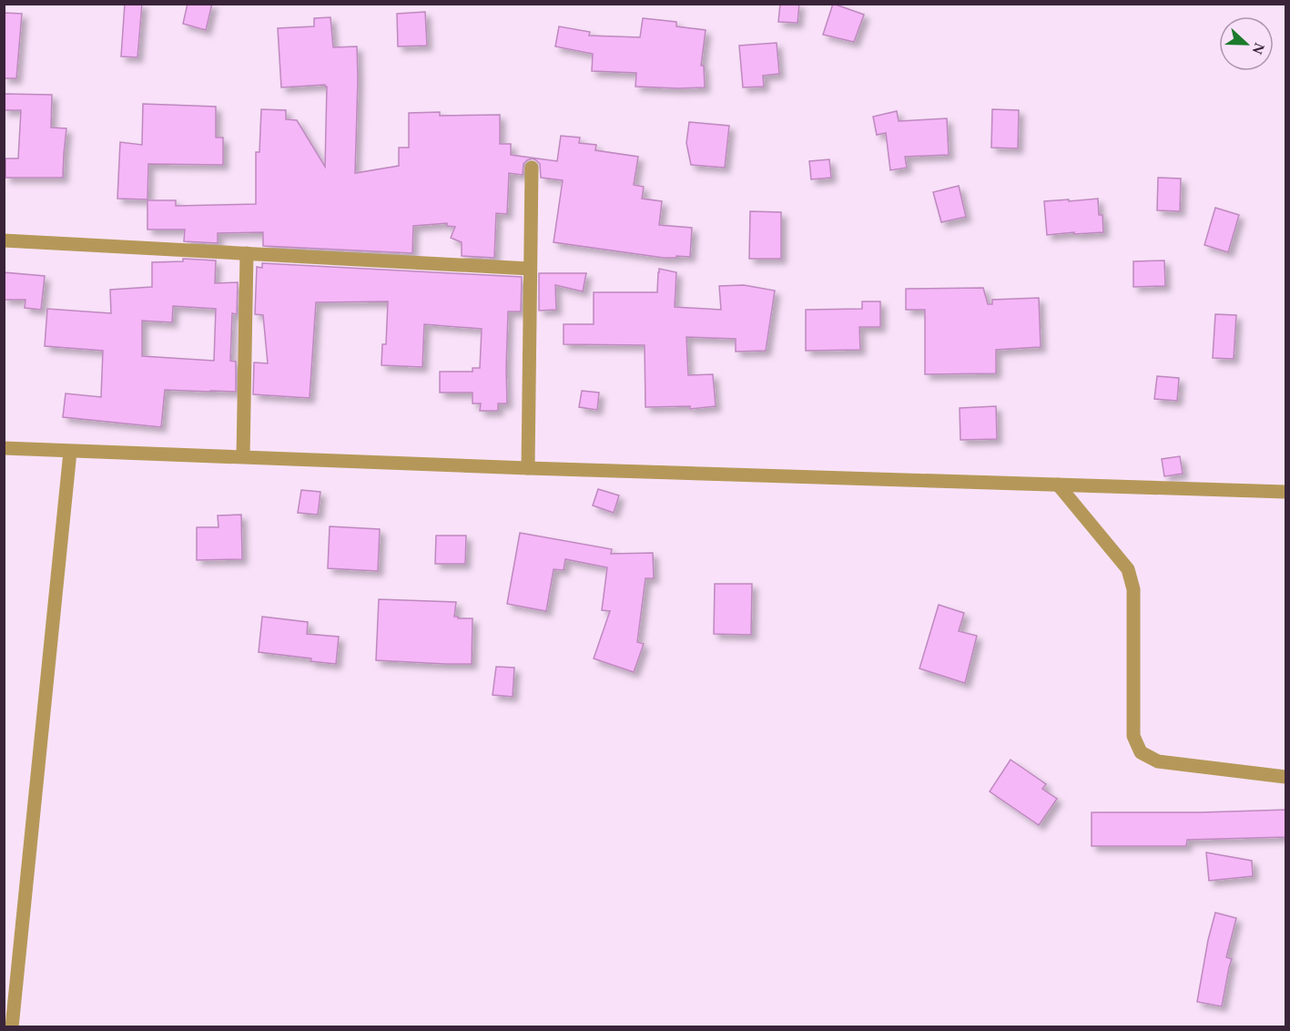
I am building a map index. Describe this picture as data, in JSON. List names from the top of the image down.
{
  "north": "right"
}
